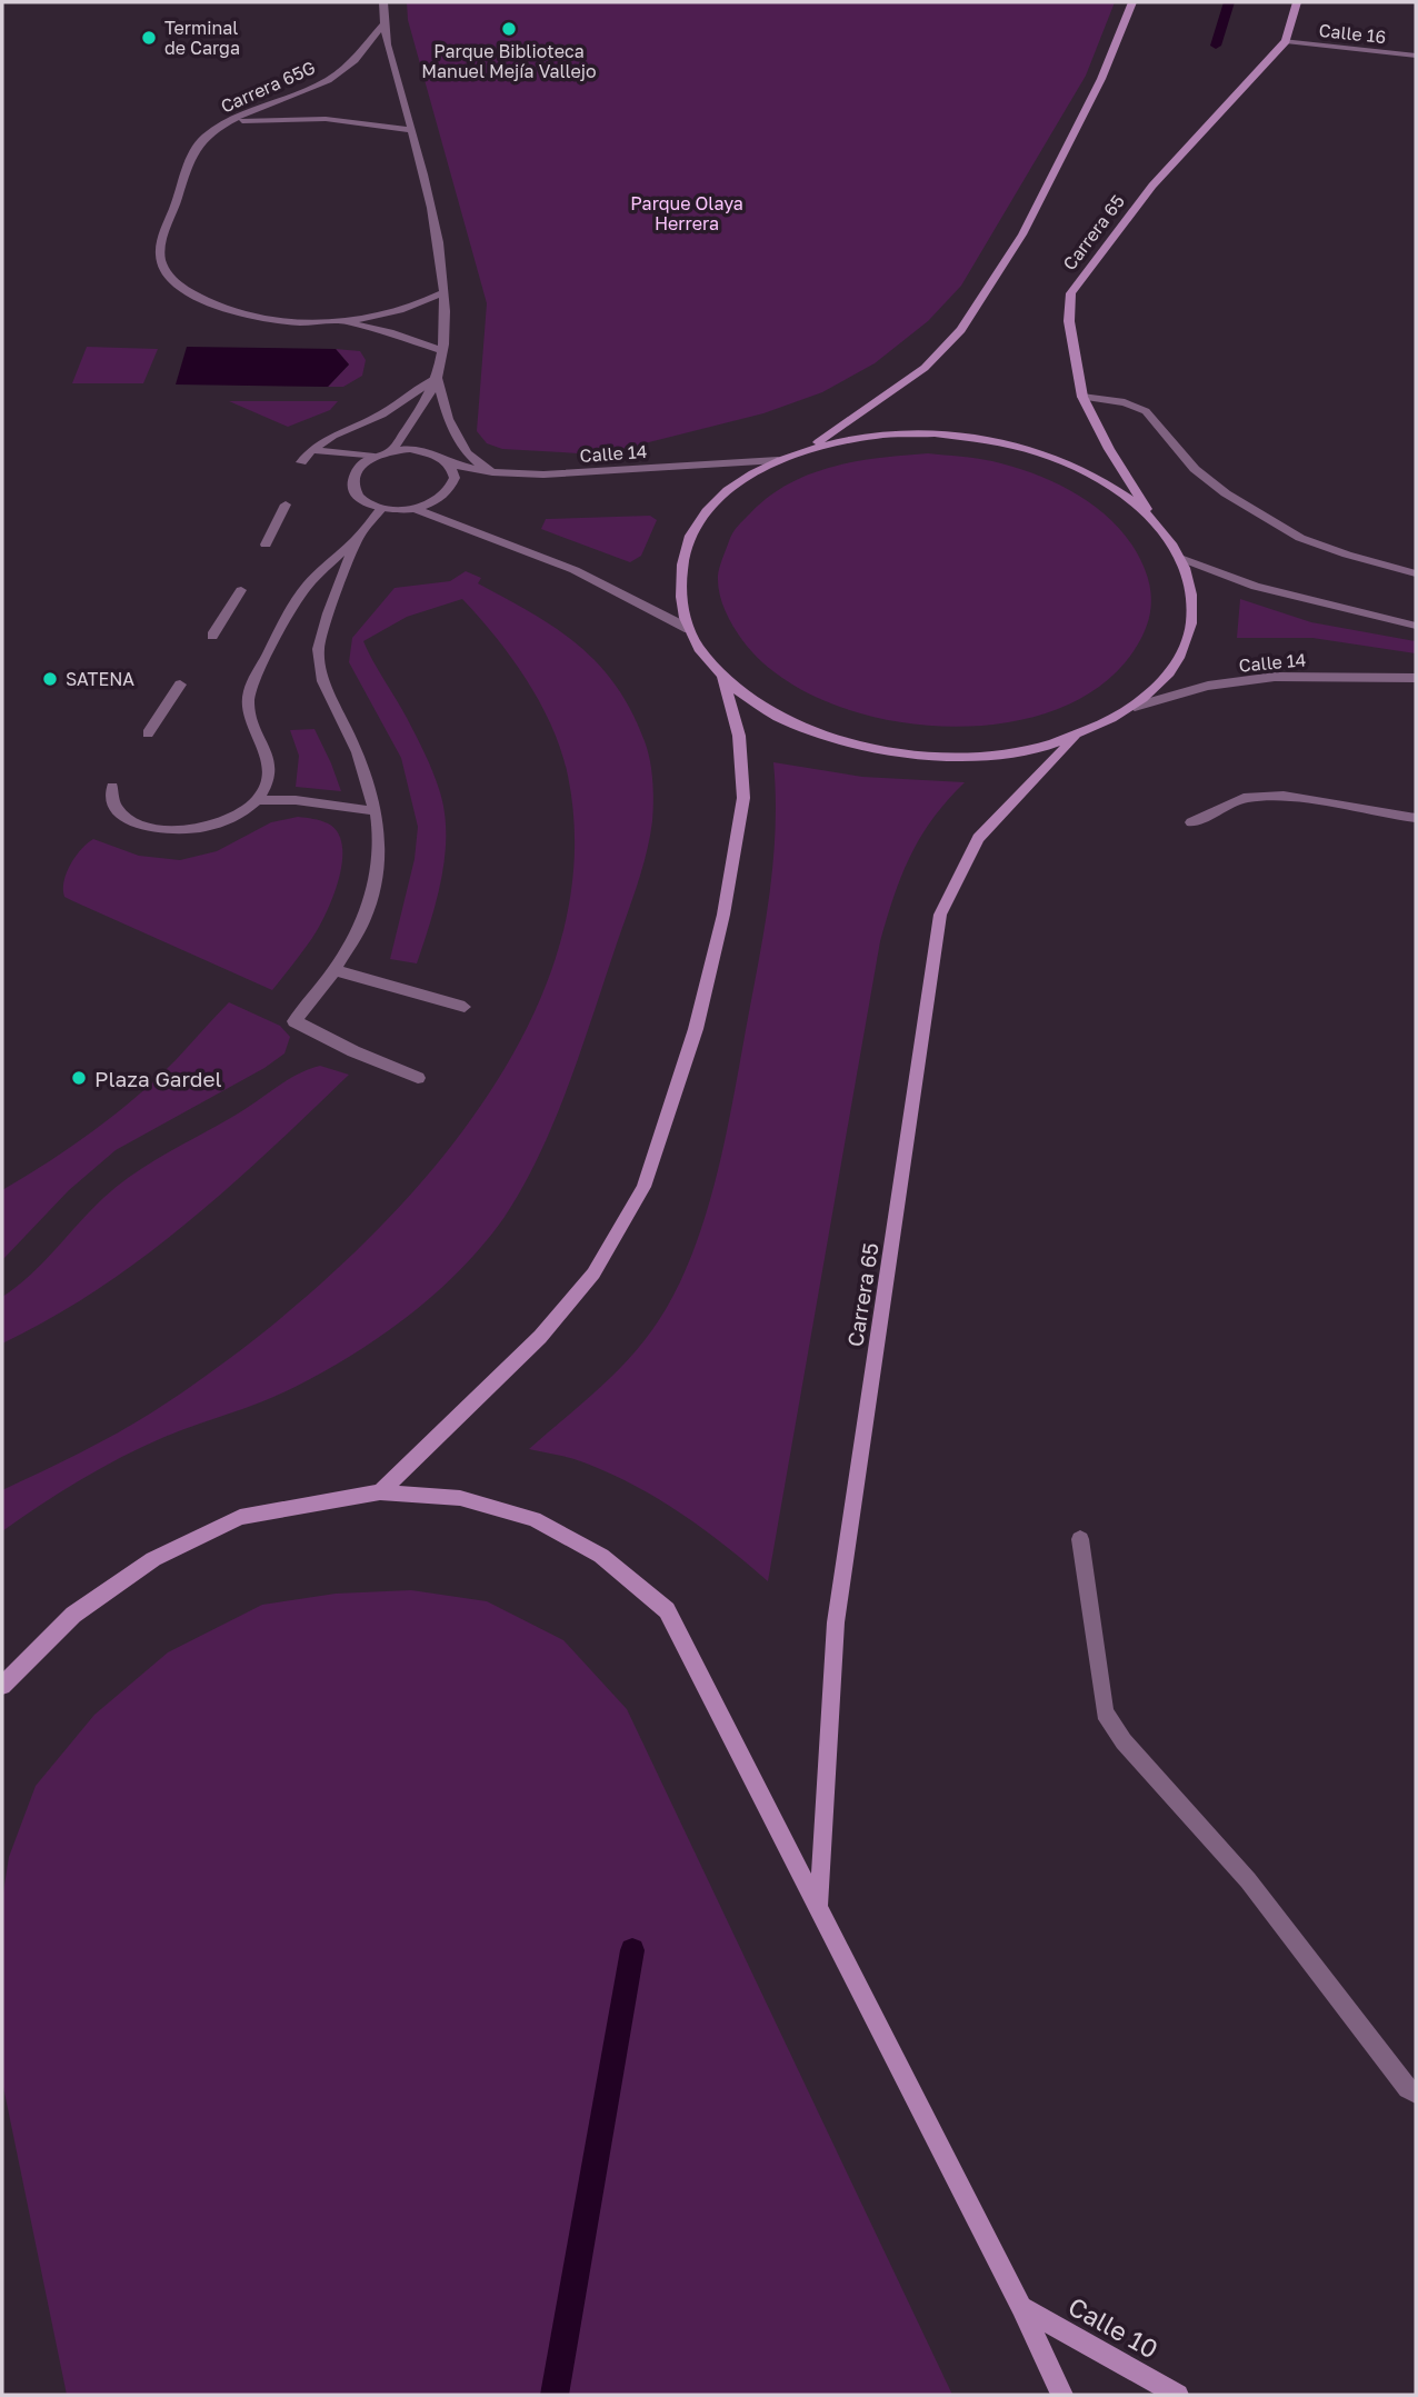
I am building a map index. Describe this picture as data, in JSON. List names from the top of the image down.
{
  "streets": {
    "main road": ["Carrera 65", "Calle 10"],
    "street": ["Calle 16", "Carrera 65G", "Calle 14"]
  },
  "crossings": [
    ["Calle 16", "Carrera 65"]
  ],
  "parks": ["Parque Olaya Herrera"],
  "places": [
    "Parque Biblioteca Manuel Mejía Vallejo",
    "Terminal de Carga",
    "SATENA",
    "Plaza Gardel"
  ]
}
